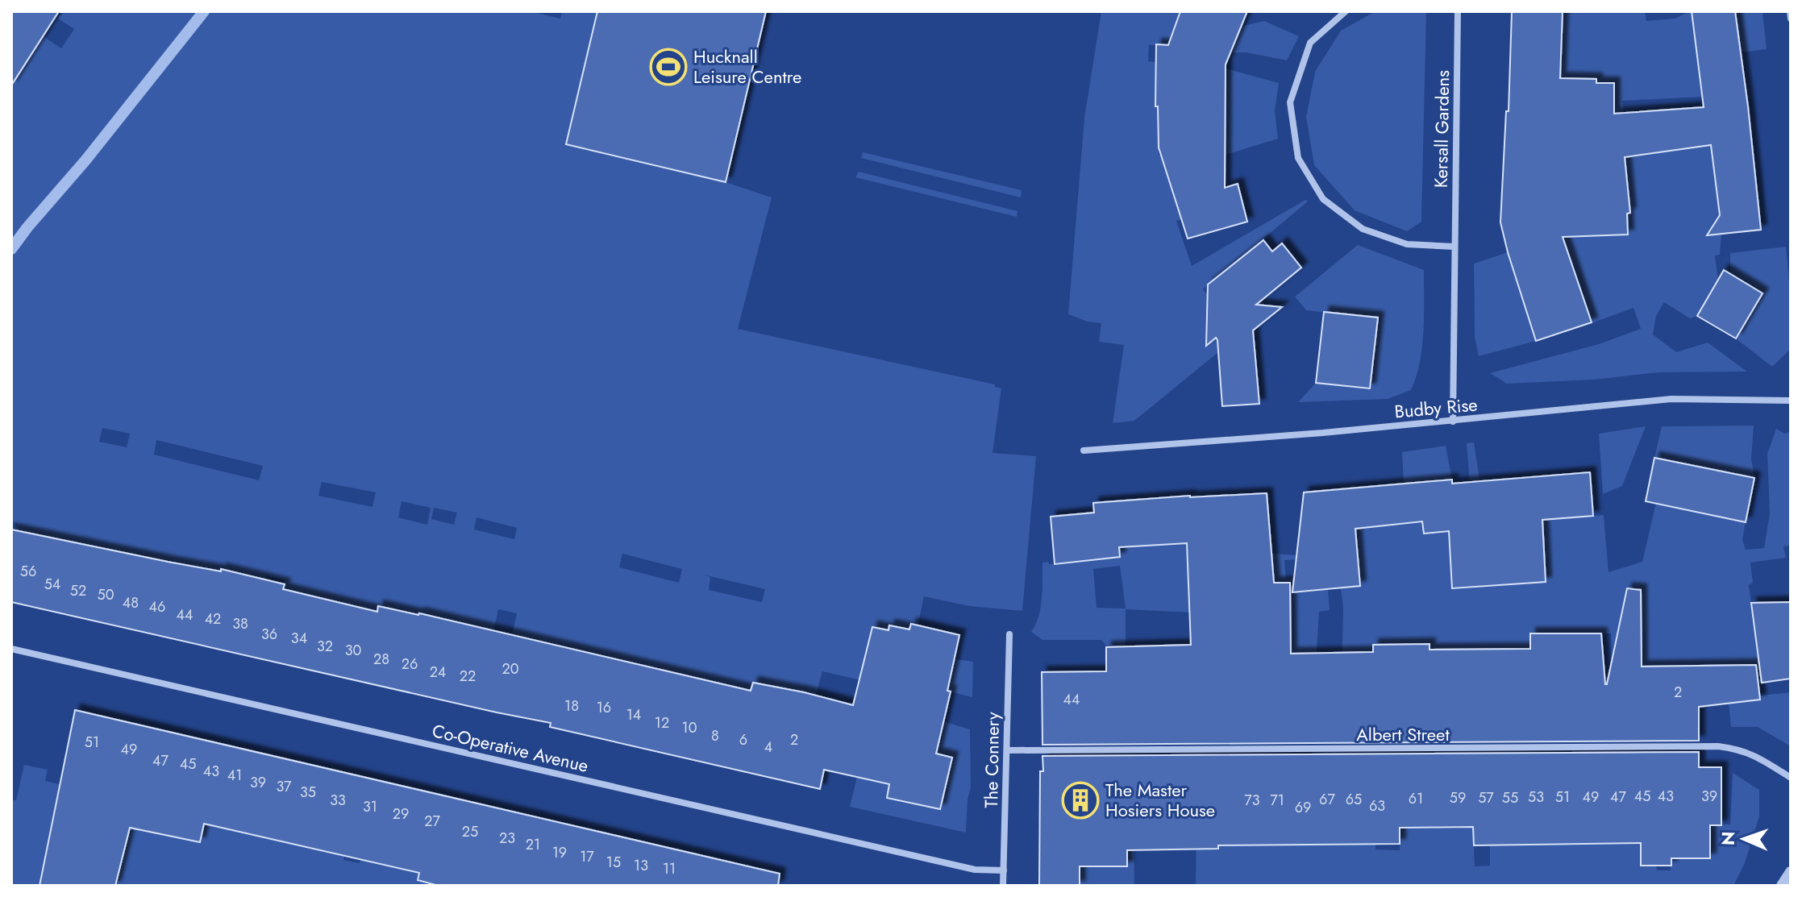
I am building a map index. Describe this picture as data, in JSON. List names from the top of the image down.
{
  "streets": {
    "street": [
      "Kersall Gardens",
      "Budby Rise",
      "Albert Street",
      "Co-Operative Avenue",
      "The Connery"
    ]
  },
  "crossings": [
    ["Kersall Gardens", "Budby Rise"],
    ["Albert Street", "The Connery"],
    ["Co-Operative Avenue", "The Connery"]
  ],
  "places": {
    "sports": ["Hucknall Leisure Centre"],
    "building": ["The Master Hosiers House"]
  },
  "house_numbers": [
    "56",
    "54",
    "52",
    "50",
    "48",
    "46",
    "44",
    "42",
    "38",
    "36",
    "34",
    "32",
    "30",
    "28",
    "26",
    "20",
    "24",
    "22",
    "2",
    "44",
    "18",
    "16",
    "14",
    "12",
    "10",
    "8",
    "6",
    "2",
    "51",
    "4",
    "49",
    "47",
    "45",
    "43",
    "41",
    "39",
    "37",
    "35",
    "45",
    "43",
    "39",
    "53",
    "51",
    "49",
    "47",
    "59",
    "57",
    "55",
    "61",
    "67",
    "65",
    "33",
    "73",
    "71",
    "63",
    "31",
    "69",
    "29",
    "27",
    "25",
    "23",
    "21",
    "19",
    "17",
    "15",
    "13",
    "11"
  ],
  "north": "left"
}
